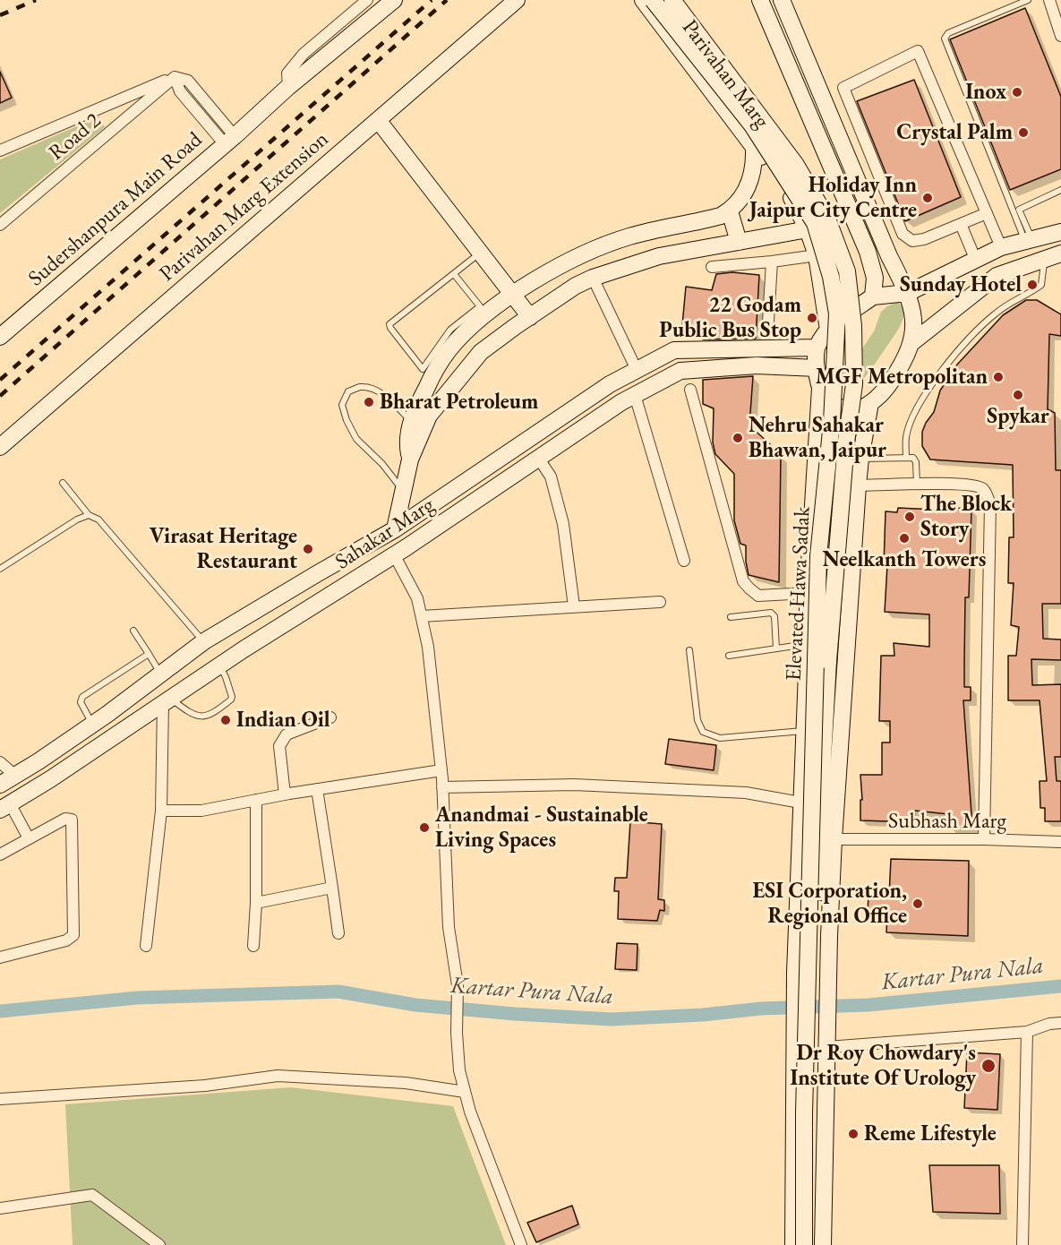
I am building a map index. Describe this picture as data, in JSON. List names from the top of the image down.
{
  "streets": {
    "street": [
      "Parivahan Marg",
      "Road 2",
      "Parivahan Marg Extension",
      "Sudershanpura Main Road",
      "Sahakar Marg",
      "Elevated Hawa Sadak",
      "Subhash Marg"
    ]
  },
  "water": ["Kartar Pura Nala"],
  "places": [
    "Inox",
    "Crystal Palm",
    "Holiday Inn Jaipur City Centre",
    "Sunday Hotel",
    "22 Godam Public Bus Stop",
    "MGF Metropolitan",
    "Spykar",
    "Bharat Petroleum",
    "Nehru Sahakar Bhawan, Jaipur",
    "The Block Story",
    "Neelkanth Towers",
    "Virasat Heritage Restaurant",
    "Indian Oil",
    "Anandmai - Sustainable Living Spaces",
    "ESI Corporation, Regional Office",
    "Dr Roy Chowdary's Institute Of Urology",
    "Reme Lifestyle"
  ]
}
